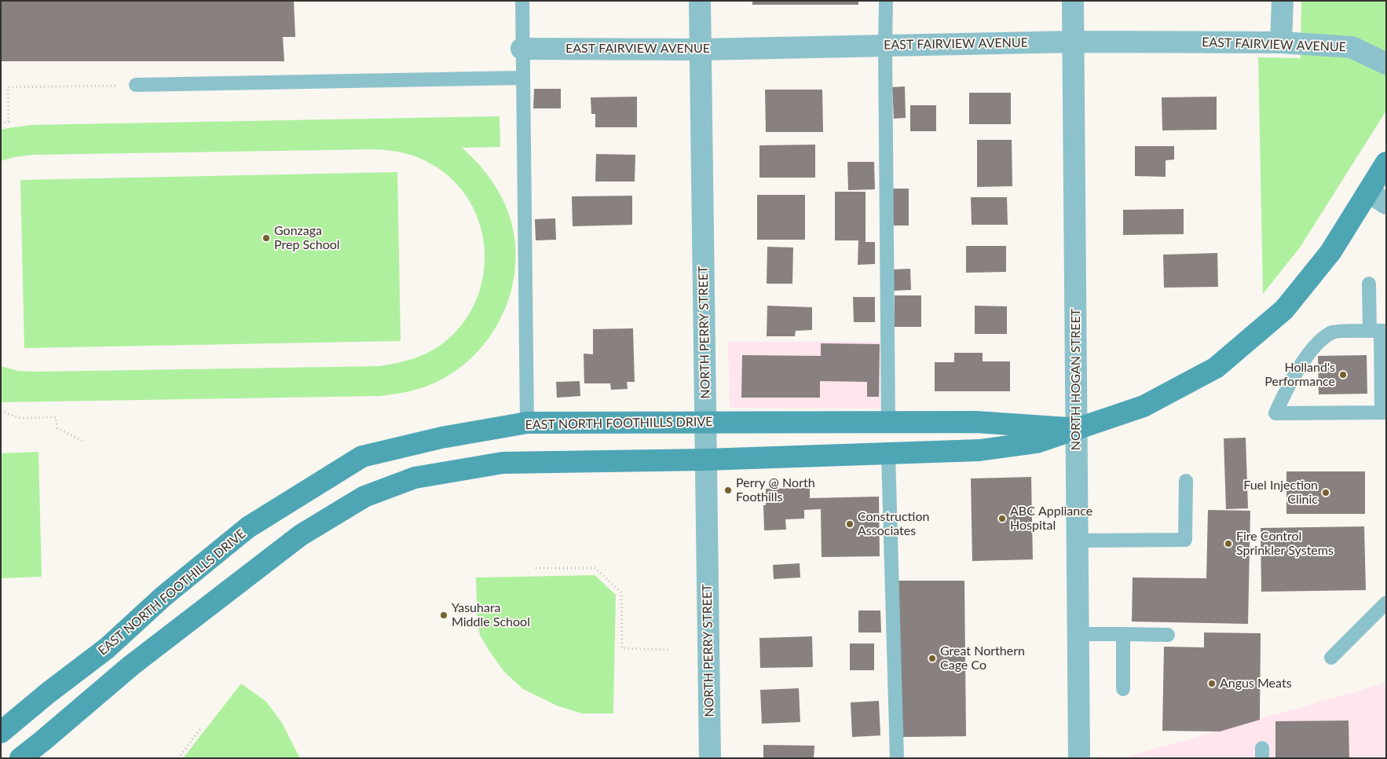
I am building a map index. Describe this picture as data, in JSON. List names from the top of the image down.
{
  "streets": {
    "main road": ["EAST NORTH FOOTHILLS DRIVE"],
    "street": ["EAST FAIRVIEW AVENUE", "NORTH PERRY STREET", "NORTH HOGAN STREET"]
  },
  "crossings": [
    ["EAST FAIRVIEW AVENUE", "NORTH PERRY STREET"],
    ["EAST FAIRVIEW AVENUE", "NORTH HOGAN STREET"],
    ["NORTH PERRY STREET", "EAST NORTH FOOTHILLS DRIVE"],
    ["NORTH HOGAN STREET", "EAST NORTH FOOTHILLS DRIVE"]
  ],
  "places": [
    "Gonzaga Prep School",
    "Holland's Performance",
    "Perry @ North Foothills",
    "Fuel Injection Clinic",
    "ABC Appliance Hospital",
    "Construction Associates",
    "Fire Control Sprinkler Systems",
    "Yasuhara Middle School",
    "Great Northern Cage Co",
    "Angus Meats"
  ]
}
